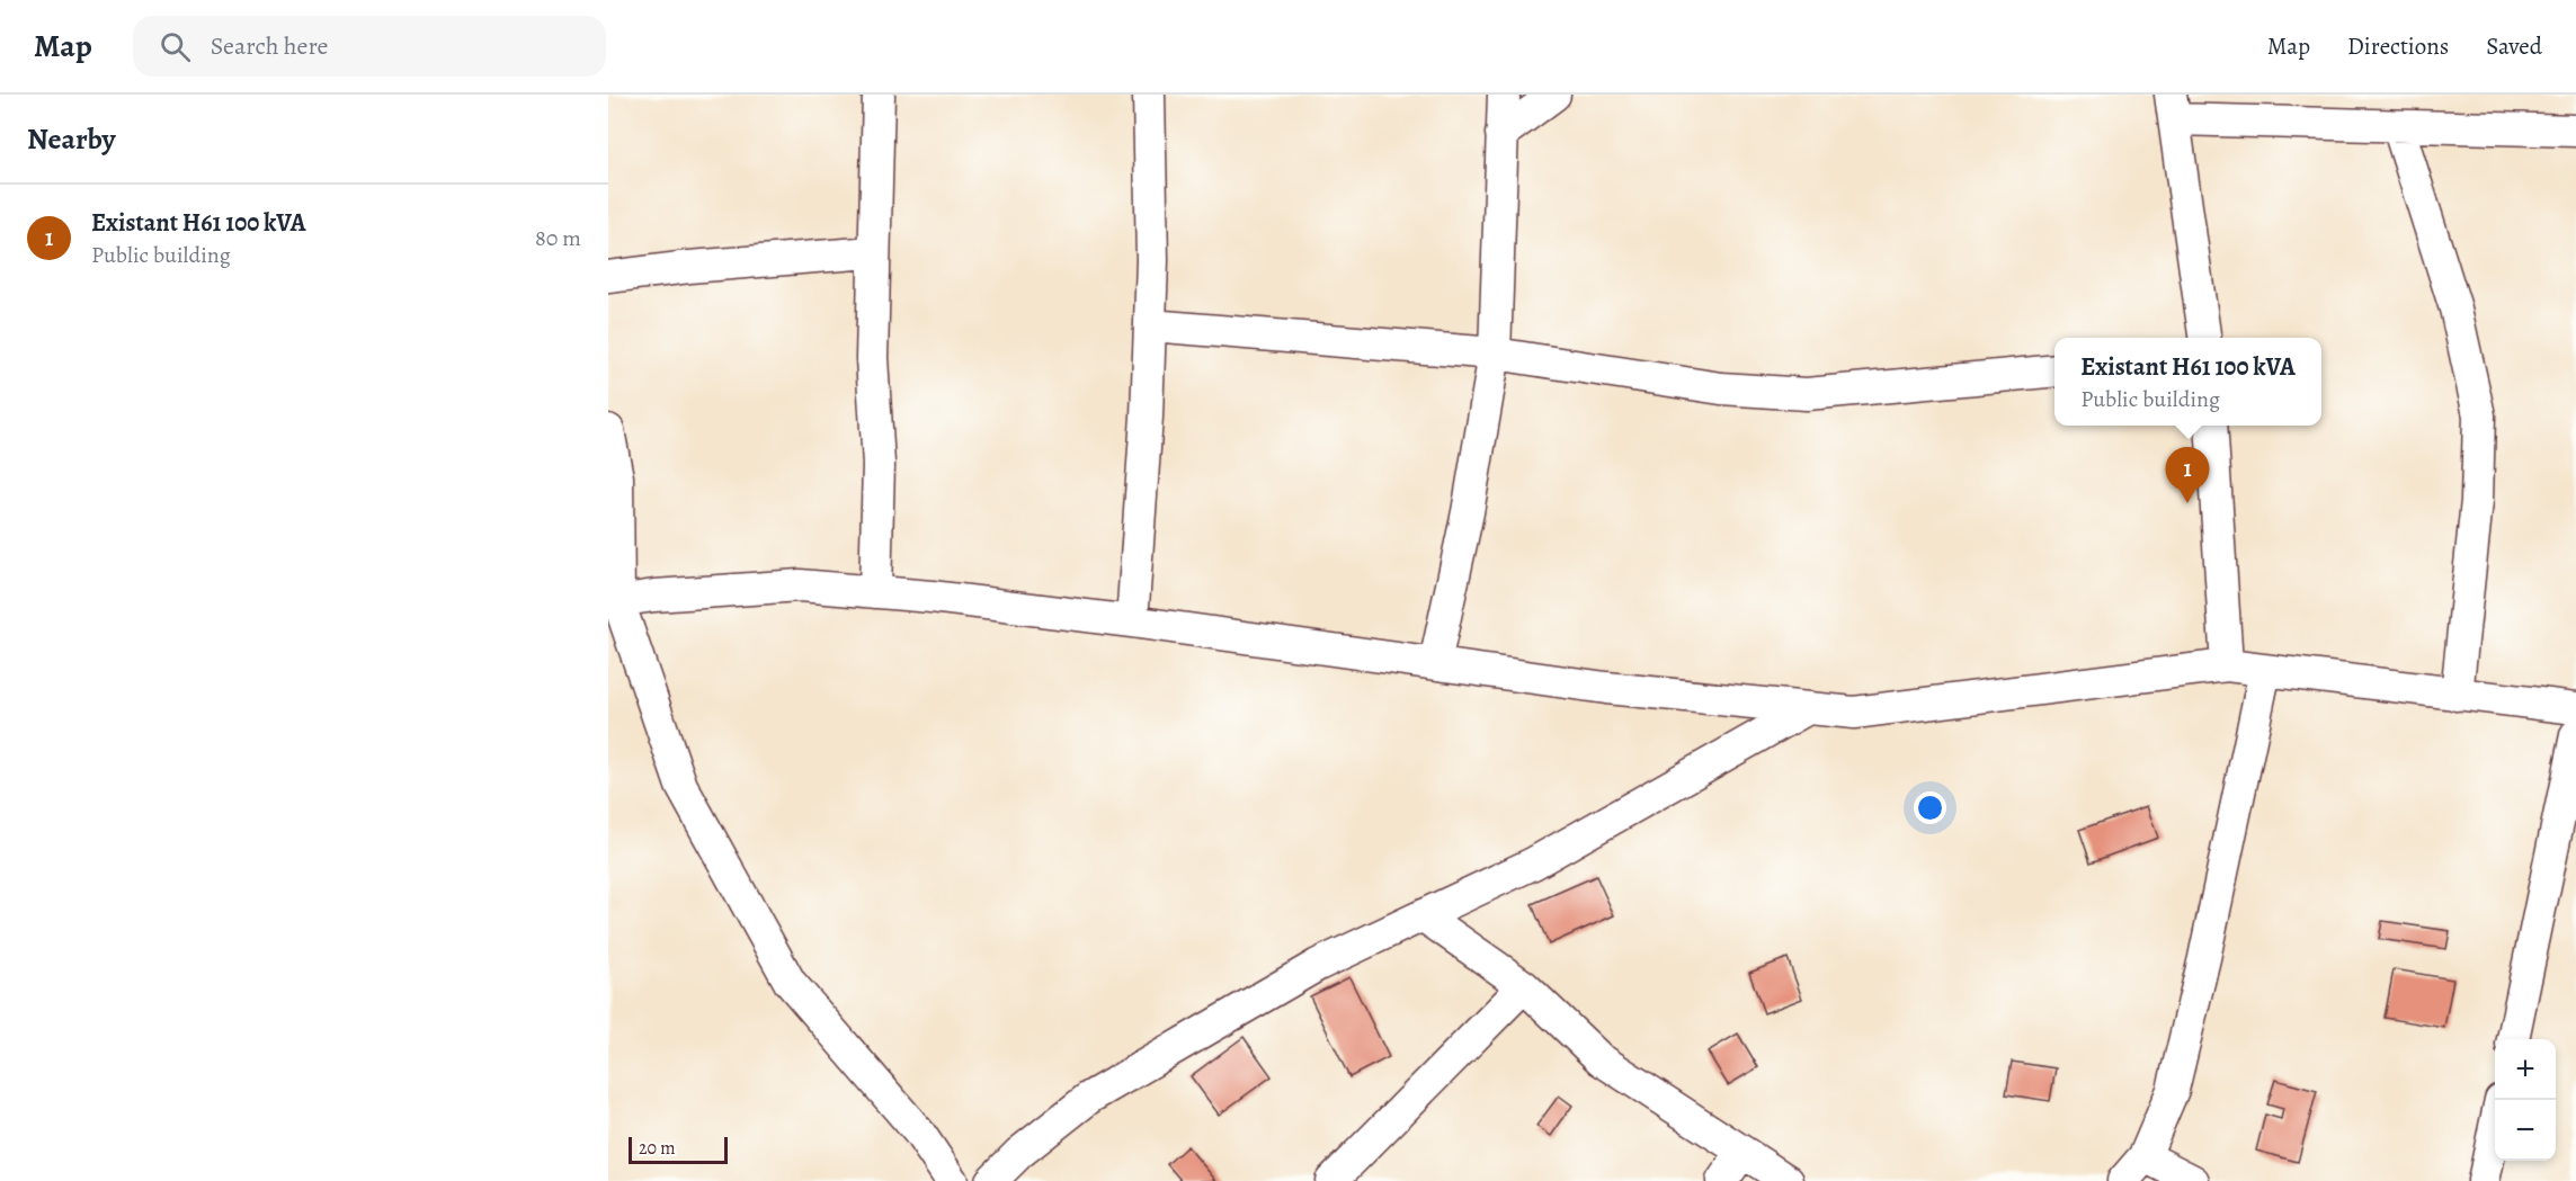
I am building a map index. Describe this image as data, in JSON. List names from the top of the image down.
{
  "scale_bar": "20 m",
  "page": {
    "header": "Map",
    "search": "Search here",
    "nav": ["Map", "Directions", "Saved"],
    "heading": "Nearby",
    "list": [
      {
        "mark": "1",
        "name": "Existant H61 100 kVA",
        "note": "Public building",
        "value": "80 m"
      }
    ],
    "popup": ["Existant H61 100 kVA", "Public building"],
    "pins": "1",
    "map_buttons": ["+", "−"],
    "scale": "20 m"
  }
}
